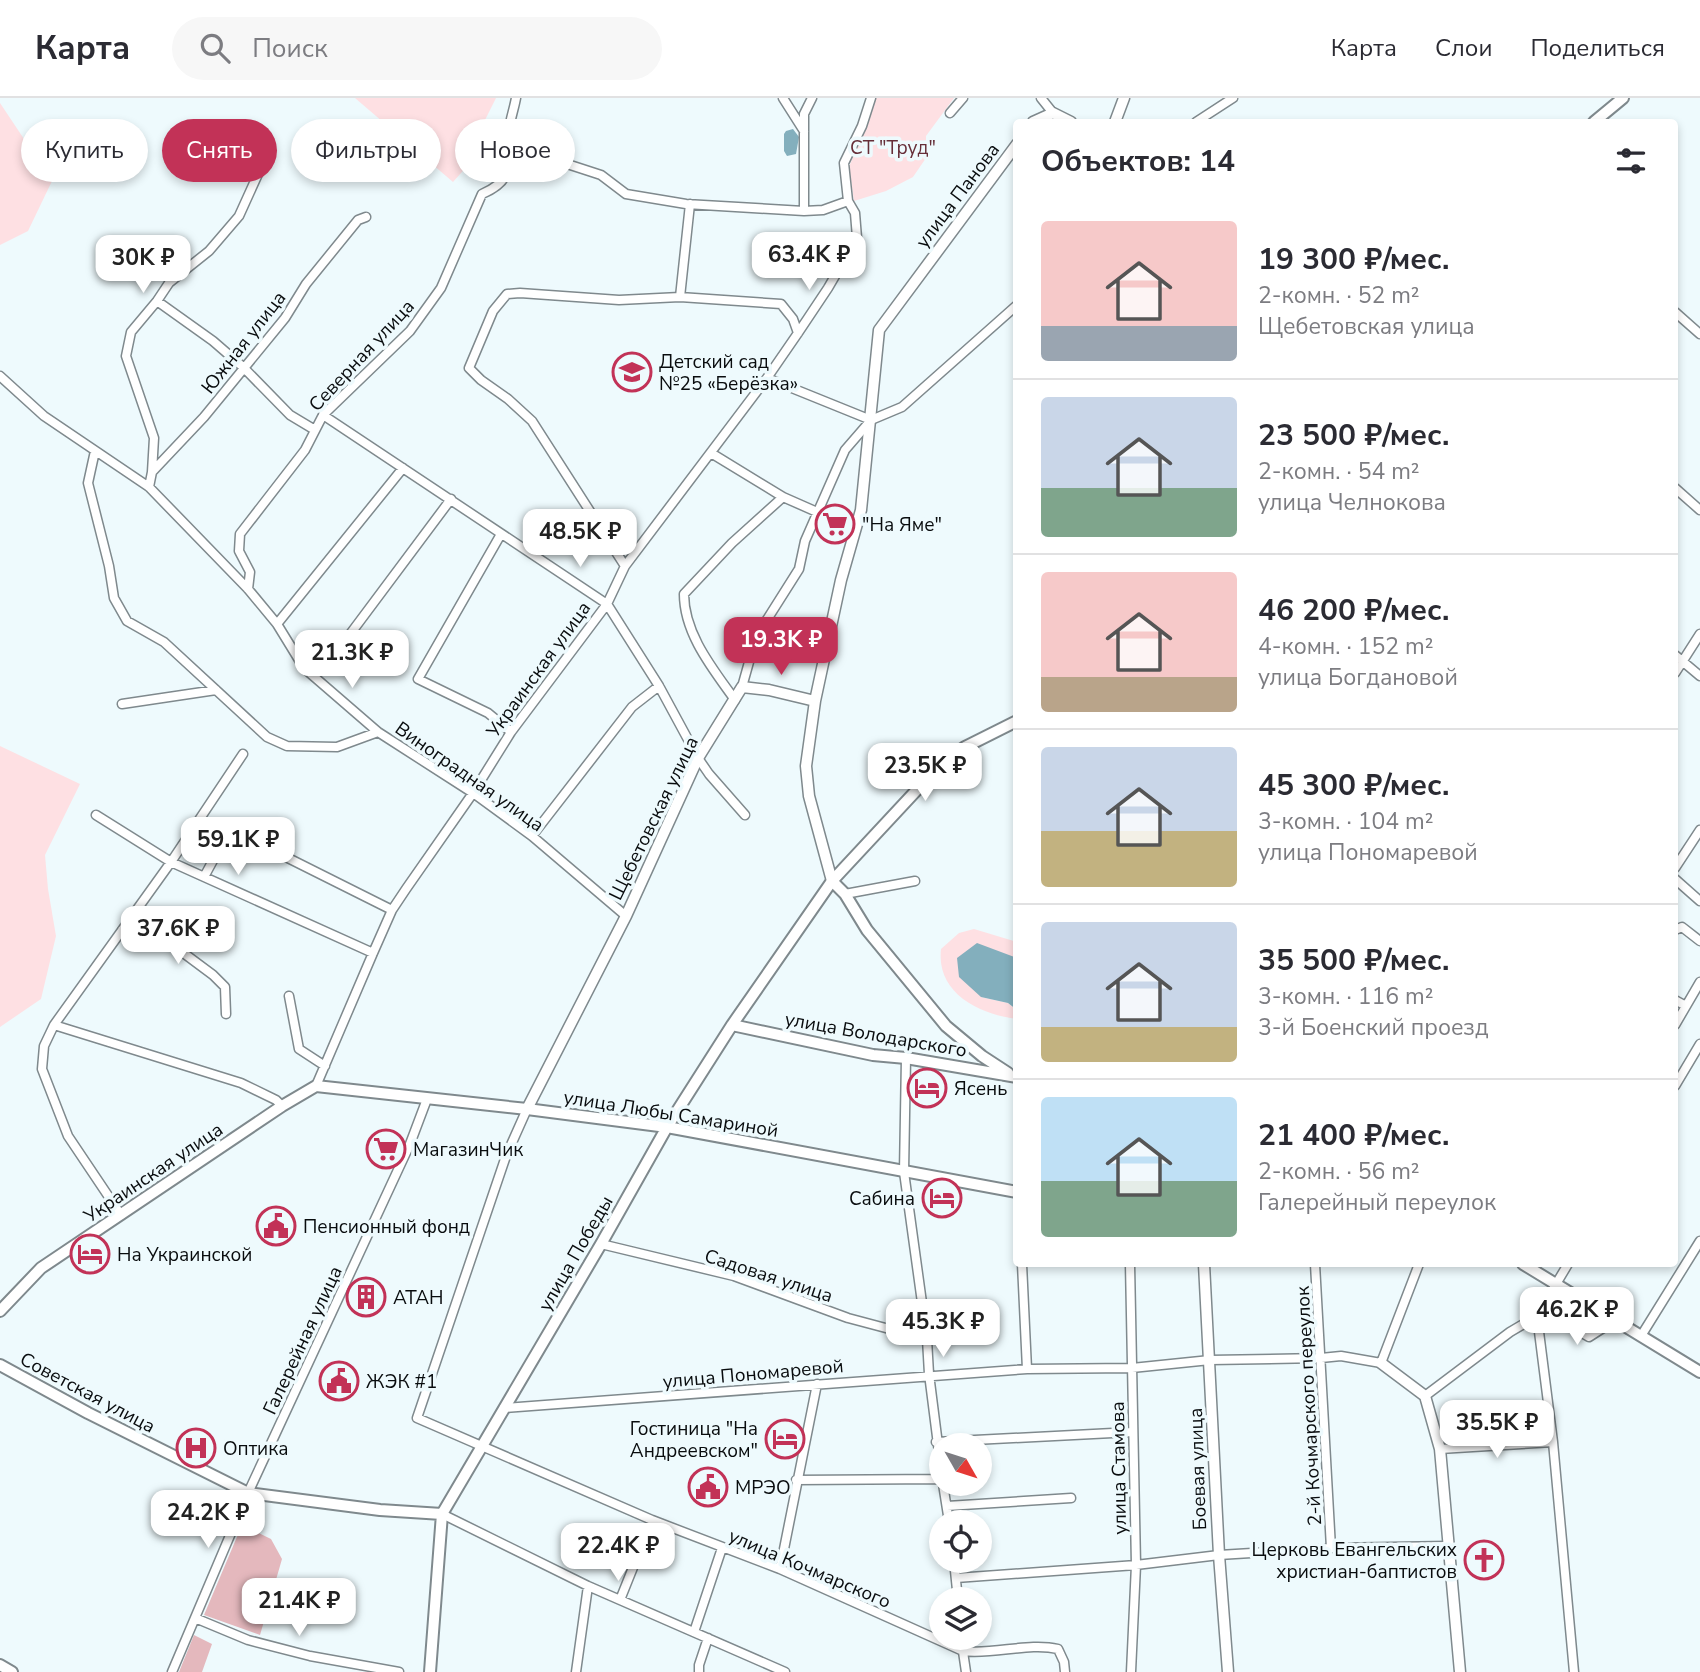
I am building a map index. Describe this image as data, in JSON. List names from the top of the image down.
{
  "streets": {
    "main road": [
      "Украинская улица",
      "улица Володарского",
      "улица Любы Самариной",
      "улица Победы",
      "Советская улица"
    ],
    "street": [
      "улица Панова",
      "Южная улица",
      "Северная улица",
      "Виноградная улица",
      "Щебетовская улица",
      "Садовая улица",
      "Галерейная улица",
      "улица Пономаревой",
      "2-й Кочмарского переулок",
      "улица Стамова",
      "Боевая улица",
      "улица Кочмарского"
    ]
  },
  "crossings": [
    ["улица Панова", "Щебетовская улица"],
    ["улица Панова", "улица Володарского"],
    ["улица Панова", "улица Победы"],
    ["Северная улица", "Виноградная улица"],
    ["Украинская улица", "Виноградная улица"],
    ["Украинская улица", "улица Любы Самариной"],
    ["Виноградная улица", "Щебетовская улица"],
    ["Щебетовская улица", "улица Любы Самариной"],
    ["Щебетовская улица", "улица Кочмарского"],
    ["улица Володарского", "улица Победы"],
    ["улица Любы Самариной", "улица Победы"],
    ["улица Любы Самариной", "Галерейная улица"],
    ["улица Победы", "Садовая улица"],
    ["улица Победы", "улица Пономаревой"],
    ["улица Победы", "Советская улица"],
    ["улица Победы", "улица Кочмарского"],
    ["Галерейная улица", "Советская улица"],
    ["улица Пономаревой", "2-й Кочмарского переулок"],
    ["улица Пономаревой", "улица Стамова"],
    ["улица Пономаревой", "Боевая улица"]
  ],
  "parks": ["СТ \"Труд\""],
  "places": {
    "school or university": ["Детский сад №25 «Берёзка»"],
    "supermarket": ["\"На Яме\"", "МагазинЧик"],
    "hotel": [
      "Ясень",
      "Сабина",
      "На Украинской",
      "Гостиница \"На Андреевском\""
    ],
    "public building": ["Пенсионный фонд", "ЖЭК #1", "МРЭО"],
    "building": ["АТАН"],
    "hospital": ["Оптика"],
    "church": ["Церковь Евангельских христиан-баптистов"]
  },
  "north": "bottom right",
  "page": {
    "header": "Карта",
    "search": "Поиск",
    "nav": ["Карта", "Слои", "Поделиться"],
    "chip": [
      "Купить",
      "Снять",
      "Фильтры",
      "Новое"
    ],
    "heading": "Объектов: 14",
    "list": [
      {
        "name": "19 300 ₽/мес.",
        "note": "2-комн. · 52 m² · Щебетовская улица"
      },
      {
        "name": "23 500 ₽/мес.",
        "note": "2-комн. · 54 m² · улица Челнокова"
      },
      {
        "name": "46 200 ₽/мес.",
        "note": "4-комн. · 152 m² · улица Богдановой"
      },
      {
        "name": "45 300 ₽/мес.",
        "note": "3-комн. · 104 m² · улица Пономаревой"
      },
      {
        "name": "35 500 ₽/мес.",
        "note": "3-комн. · 116 m² · 3-й Боенский проезд"
      },
      {
        "name": "21 400 ₽/мес.",
        "note": "2-комн. · 56 m² · Галерейный переулок"
      }
    ],
    "price": [
      "63.4K ₽",
      "30K ₽",
      "48.5K ₽",
      "19.3K ₽",
      "21.3K ₽",
      "23.5K ₽",
      "59.1K ₽",
      "37.6K ₽",
      "46.2K ₽",
      "45.3K ₽",
      "35.5K ₽",
      "24.2K ₽",
      "22.4K ₽",
      "21.4K ₽"
    ]
  }
}
